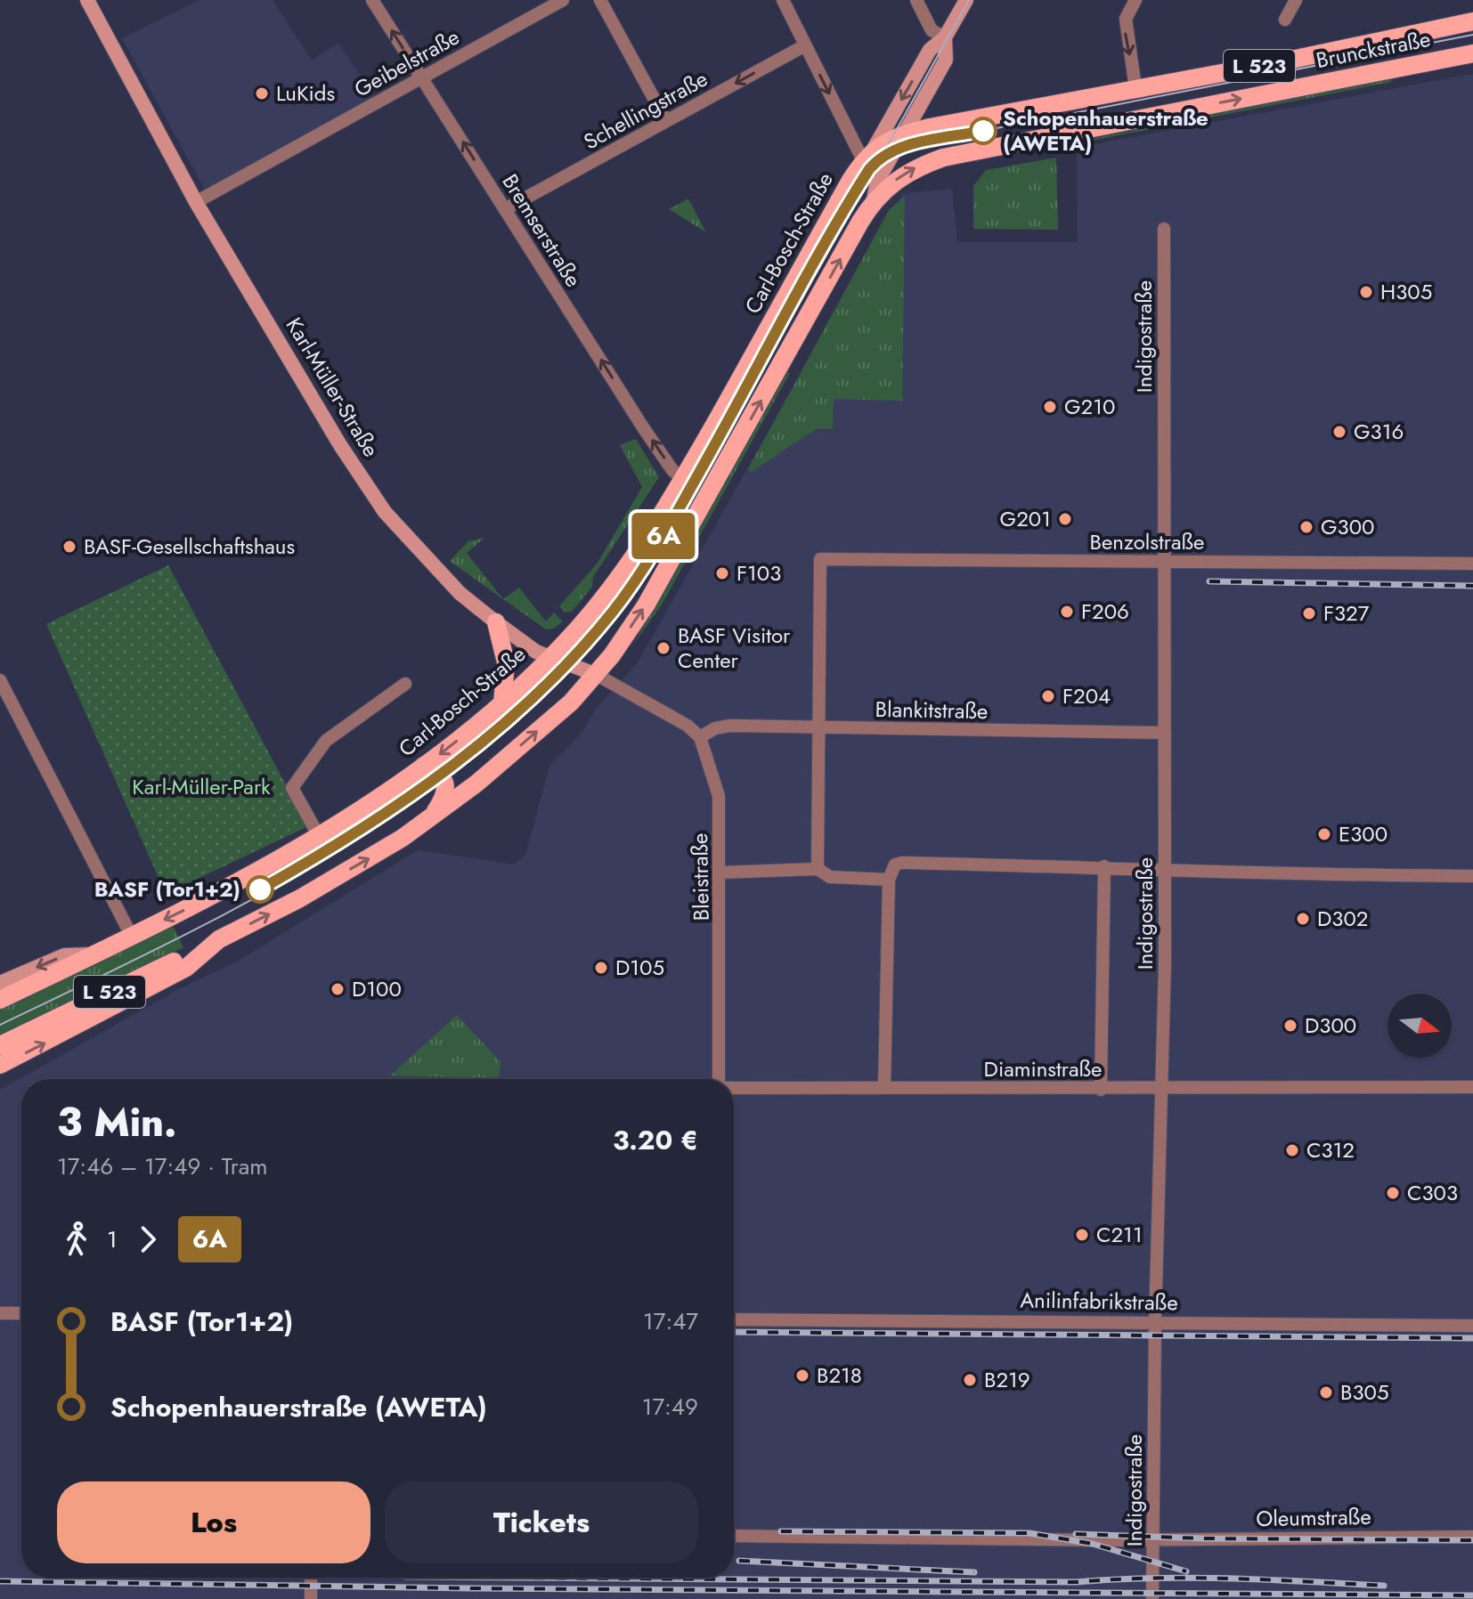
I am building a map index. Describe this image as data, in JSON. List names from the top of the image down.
{
  "streets": {
    "main road": ["Brunckstraße", "L 523", "Carl-Bosch-Straße"],
    "street": [
      "Geibelstraße",
      "Schellingstraße",
      "Bremserstraße",
      "Indigostraße",
      "Karl-Müller-Straße",
      "Benzolstraße",
      "Blankitstraße",
      "Bleistraße",
      "Diaminstraße",
      "Anilinfabrikstraße",
      "Oleumstraße"
    ]
  },
  "crossings": [
    ["Brunckstraße", "Carl-Bosch-Straße"],
    ["Geibelstraße", "Bremserstraße"],
    ["Geibelstraße", "Karl-Müller-Straße"],
    ["L 523", "Carl-Bosch-Straße"],
    ["Schellingstraße", "Bremserstraße"],
    ["Bremserstraße", "Carl-Bosch-Straße"],
    ["Carl-Bosch-Straße", "Karl-Müller-Straße"],
    ["Indigostraße", "Benzolstraße"],
    ["Indigostraße", "Blankitstraße"],
    ["Indigostraße", "Diaminstraße"],
    ["Indigostraße", "Anilinfabrikstraße"],
    ["Indigostraße", "Oleumstraße"],
    ["Karl-Müller-Straße", "Blankitstraße"],
    ["Karl-Müller-Straße", "Bleistraße"],
    ["Benzolstraße", "Blankitstraße"],
    ["Blankitstraße", "Bleistraße"]
  ],
  "one_way": ["Schellingstraße", "Bremserstraße"],
  "parks": ["Karl-Müller-Park"],
  "places": [
    "LuKids",
    "Schopenhauerstraße (AWETA)",
    "H305",
    "G210",
    "G316",
    "G201",
    "G300",
    "BASF-Gesellschaftshaus",
    "F103",
    "F206",
    "F327",
    "BASF Visitor Center",
    "F204",
    "E300",
    "BASF (Tor1+2)",
    "D302",
    "D105",
    "D100",
    "D300",
    "C312",
    "C303",
    "C211",
    "B218",
    "B219",
    "B305"
  ],
  "lines": ["tram line 6A"],
  "north": "right",
  "page": {
    "on_map": "6A",
    "heading": ["3 Min.", "17:46 – 17:49 · Tram", "3.20 €"],
    "legs": ["1", "6A"],
    "list": [
      {
        "name": "BASF (Tor1+2)",
        "value": "17:47"
      },
      {
        "name": "Schopenhauerstraße (AWETA)",
        "value": "17:49"
      }
    ],
    "buttons": ["Los", "Tickets"]
  }
}
